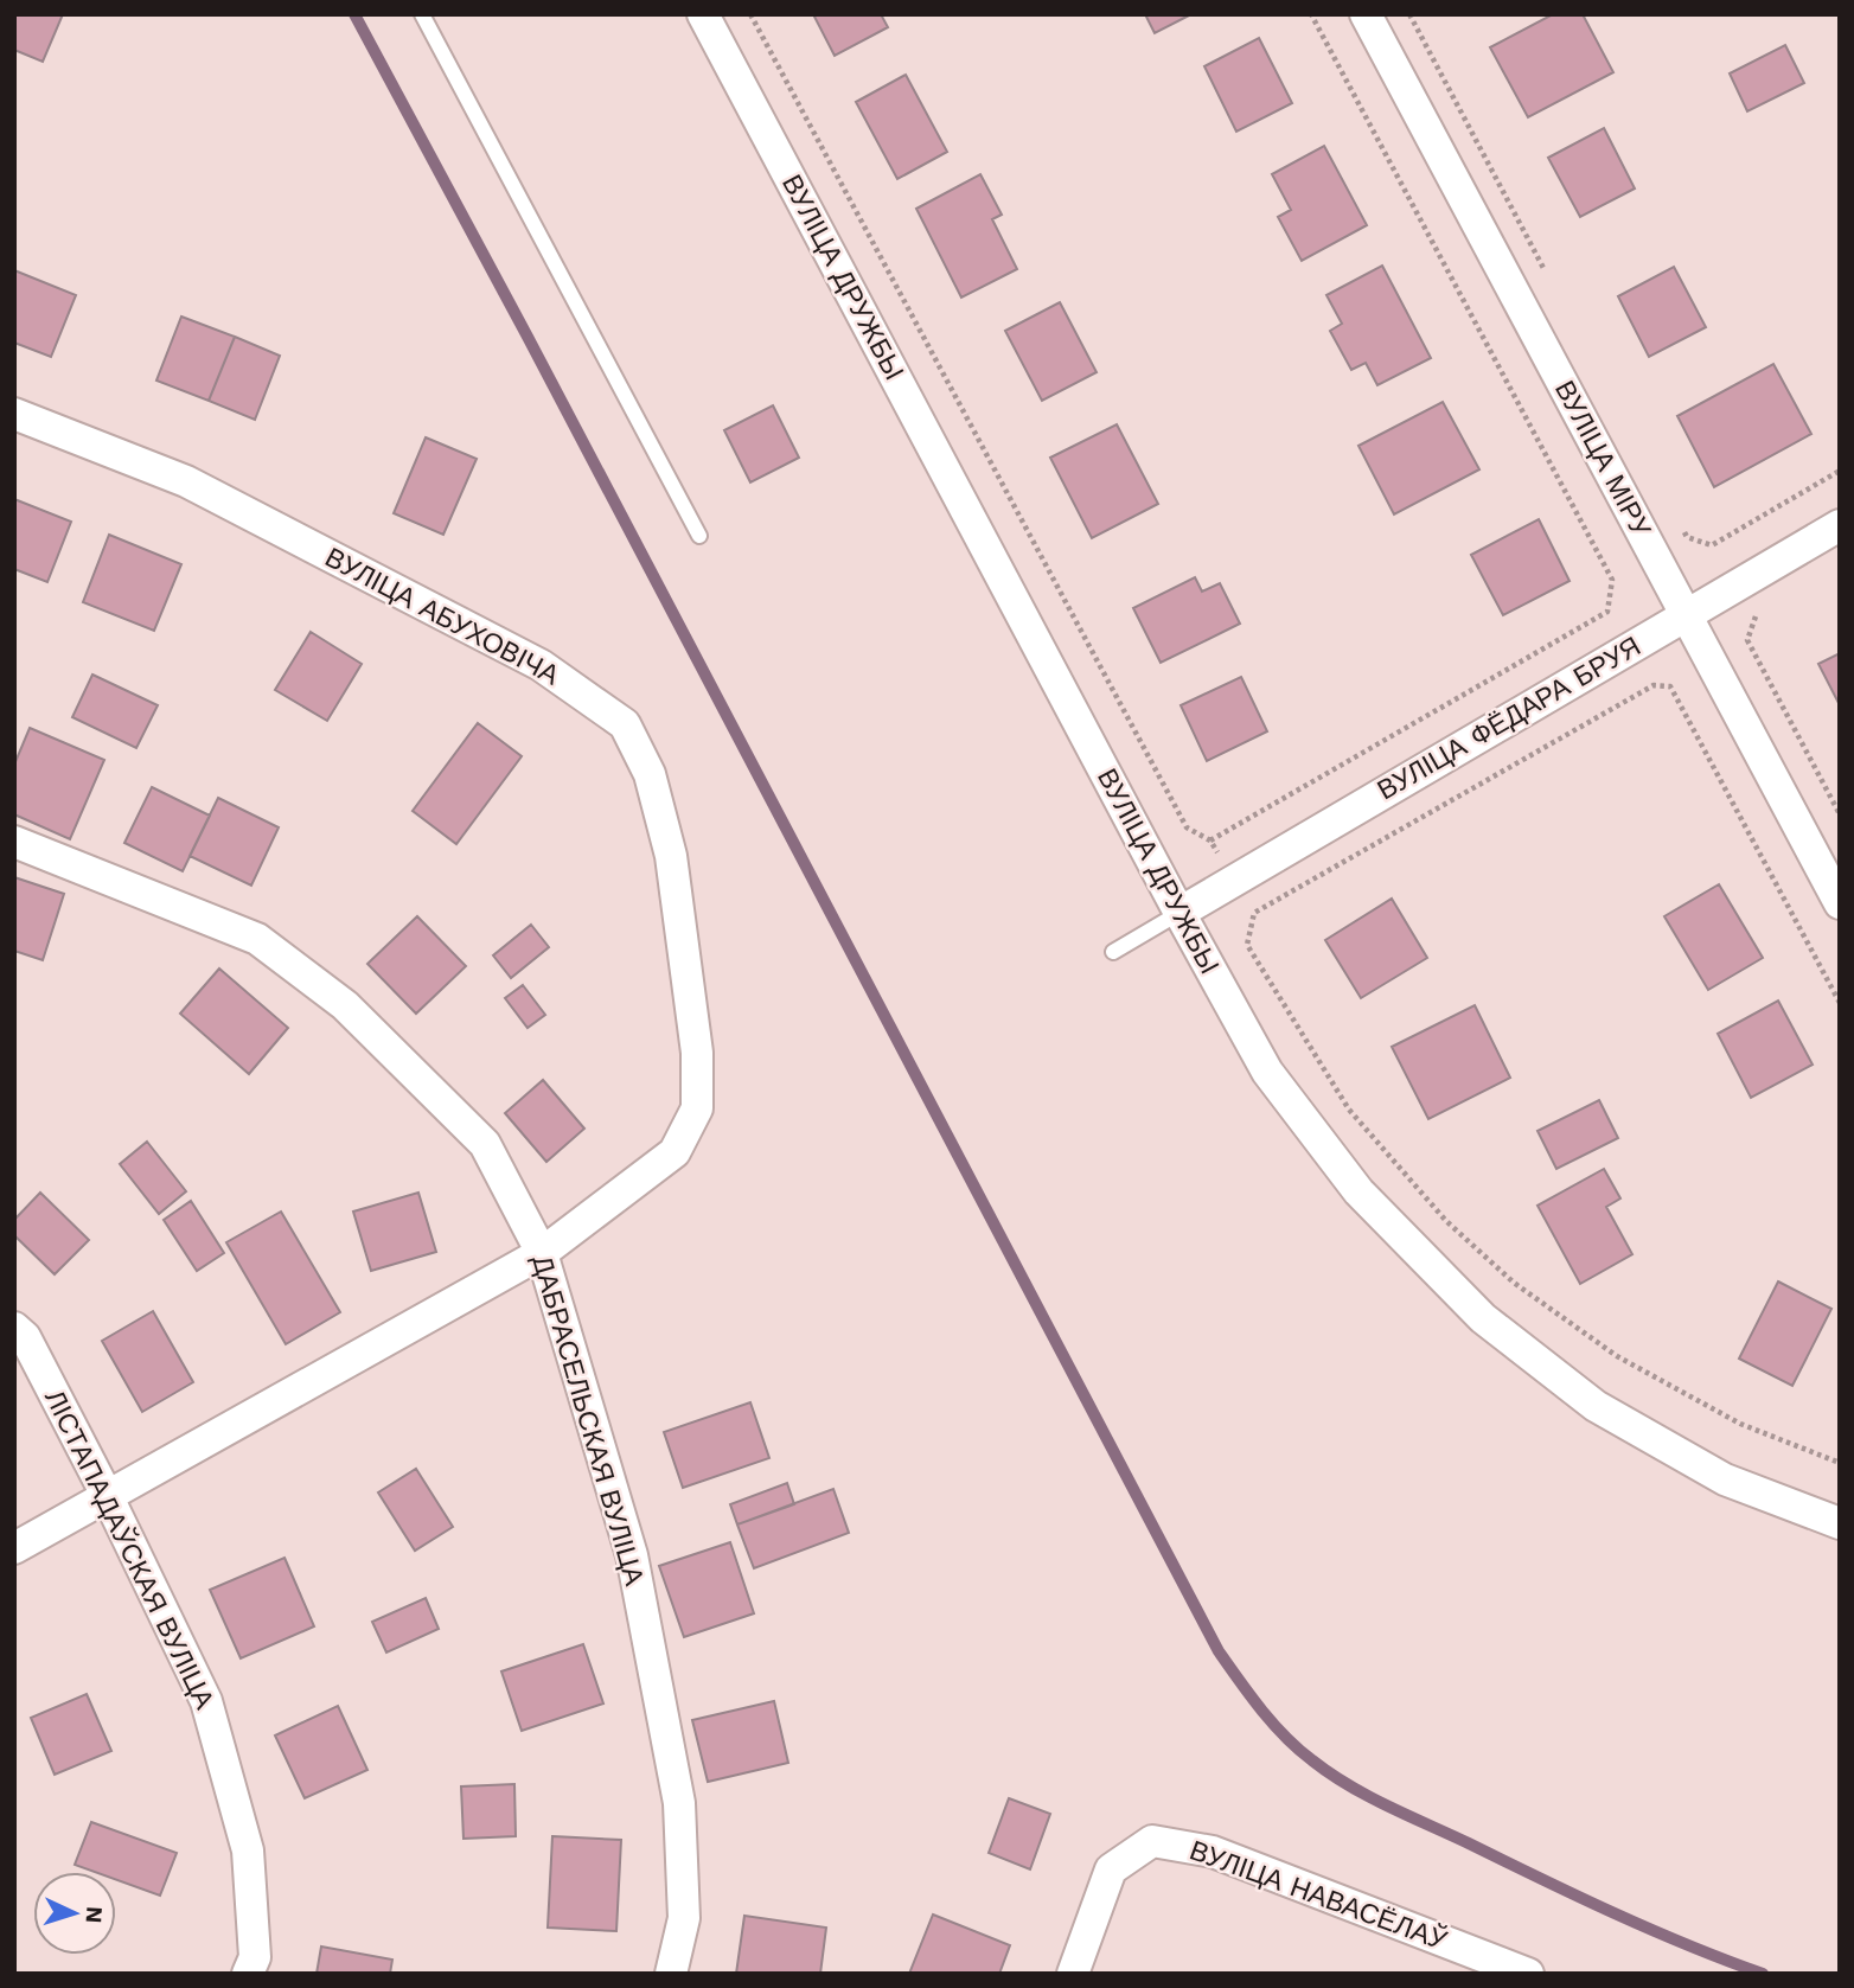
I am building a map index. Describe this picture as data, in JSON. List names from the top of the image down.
{
  "streets": {
    "street": [
      "ВУЛІЦА ДРУЖБЫ",
      "ВУЛІЦА МІРУ",
      "ВУЛІЦА АБУХОВІЧА",
      "ВУЛІЦА ФЁДАРА БРУЯ",
      "ДАБРАСЕЛЬСКАЯ ВУЛІЦА",
      "ЛІСТАПАДАЎСКАЯ ВУЛІЦА",
      "ВУЛІЦА НАВАСЁЛАЎ"
    ]
  },
  "crossings": [
    ["ВУЛІЦА ДРУЖБЫ", "ВУЛІЦА ФЁДАРА БРУЯ"],
    ["ВУЛІЦА МІРУ", "ВУЛІЦА ФЁДАРА БРУЯ"],
    ["ВУЛІЦА АБУХОВІЧА", "ДАБРАСЕЛЬСКАЯ ВУЛІЦА"],
    ["ВУЛІЦА АБУХОВІЧА", "ЛІСТАПАДАЎСКАЯ ВУЛІЦА"]
  ],
  "north": "right"
}
